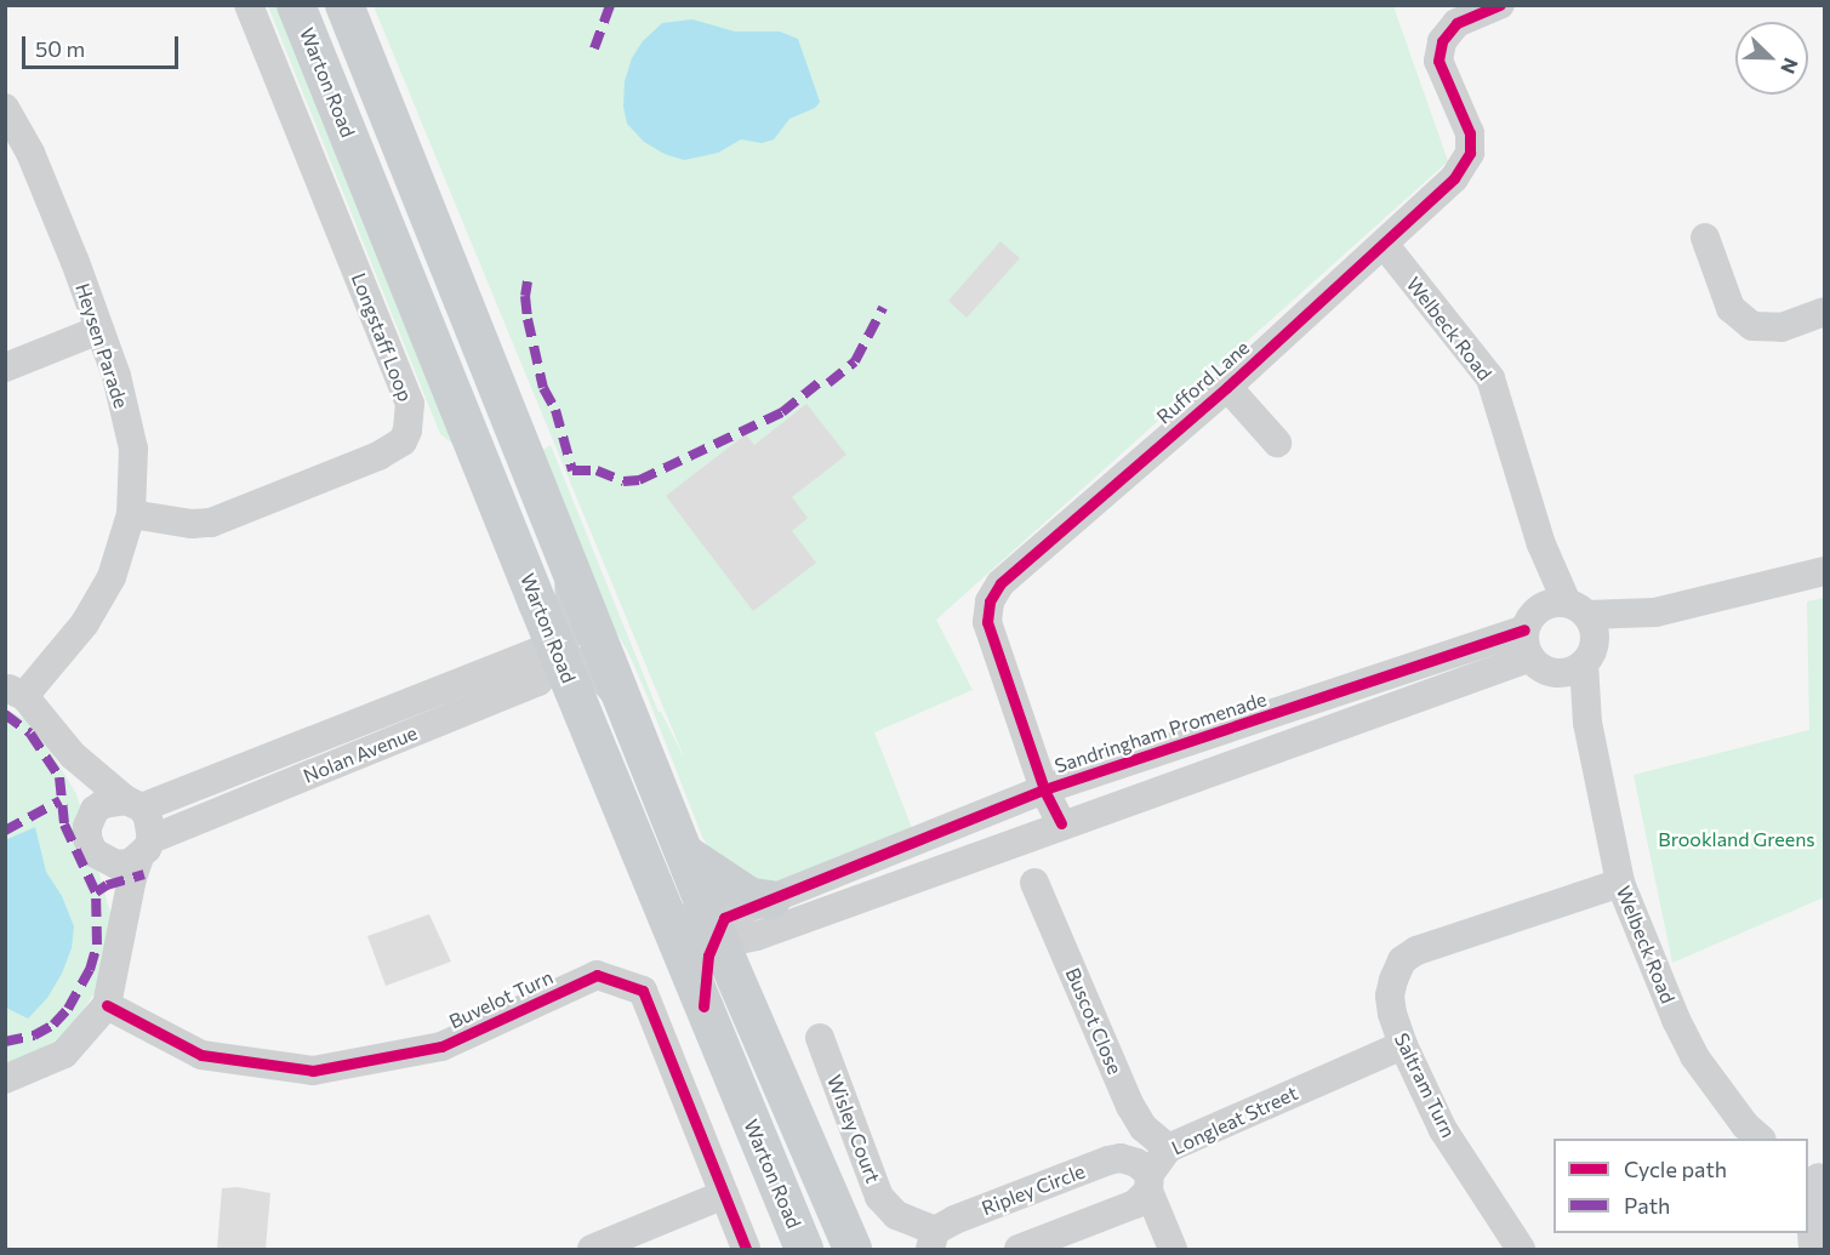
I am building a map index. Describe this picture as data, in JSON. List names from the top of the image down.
{
  "streets": {
    "main road": ["Warton Road"],
    "street": [
      "Welbeck Road",
      "Longstaff Loop",
      "Heysen Parade",
      "Rufford Lane",
      "Sandringham Promenade",
      "Nolan Avenue",
      "Buvelot Turn",
      "Buscot Close",
      "Saltram Turn",
      "Longleat Street",
      "Wisley Court",
      "Ripley Circle"
    ]
  },
  "crossings": [
    ["Warton Road", "Nolan Avenue"],
    ["Welbeck Road", "Rufford Lane"],
    ["Welbeck Road", "Saltram Turn"],
    ["Longstaff Loop", "Heysen Parade"],
    ["Rufford Lane", "Sandringham Promenade"],
    ["Buscot Close", "Longleat Street"],
    ["Saltram Turn", "Longleat Street"],
    ["Longleat Street", "Ripley Circle"],
    ["Wisley Court", "Ripley Circle"]
  ],
  "parks": ["Brookland Greens"],
  "legend": ["Cycle path", "Path"],
  "scale_bar": "50 m",
  "north": "bottom right"
}
